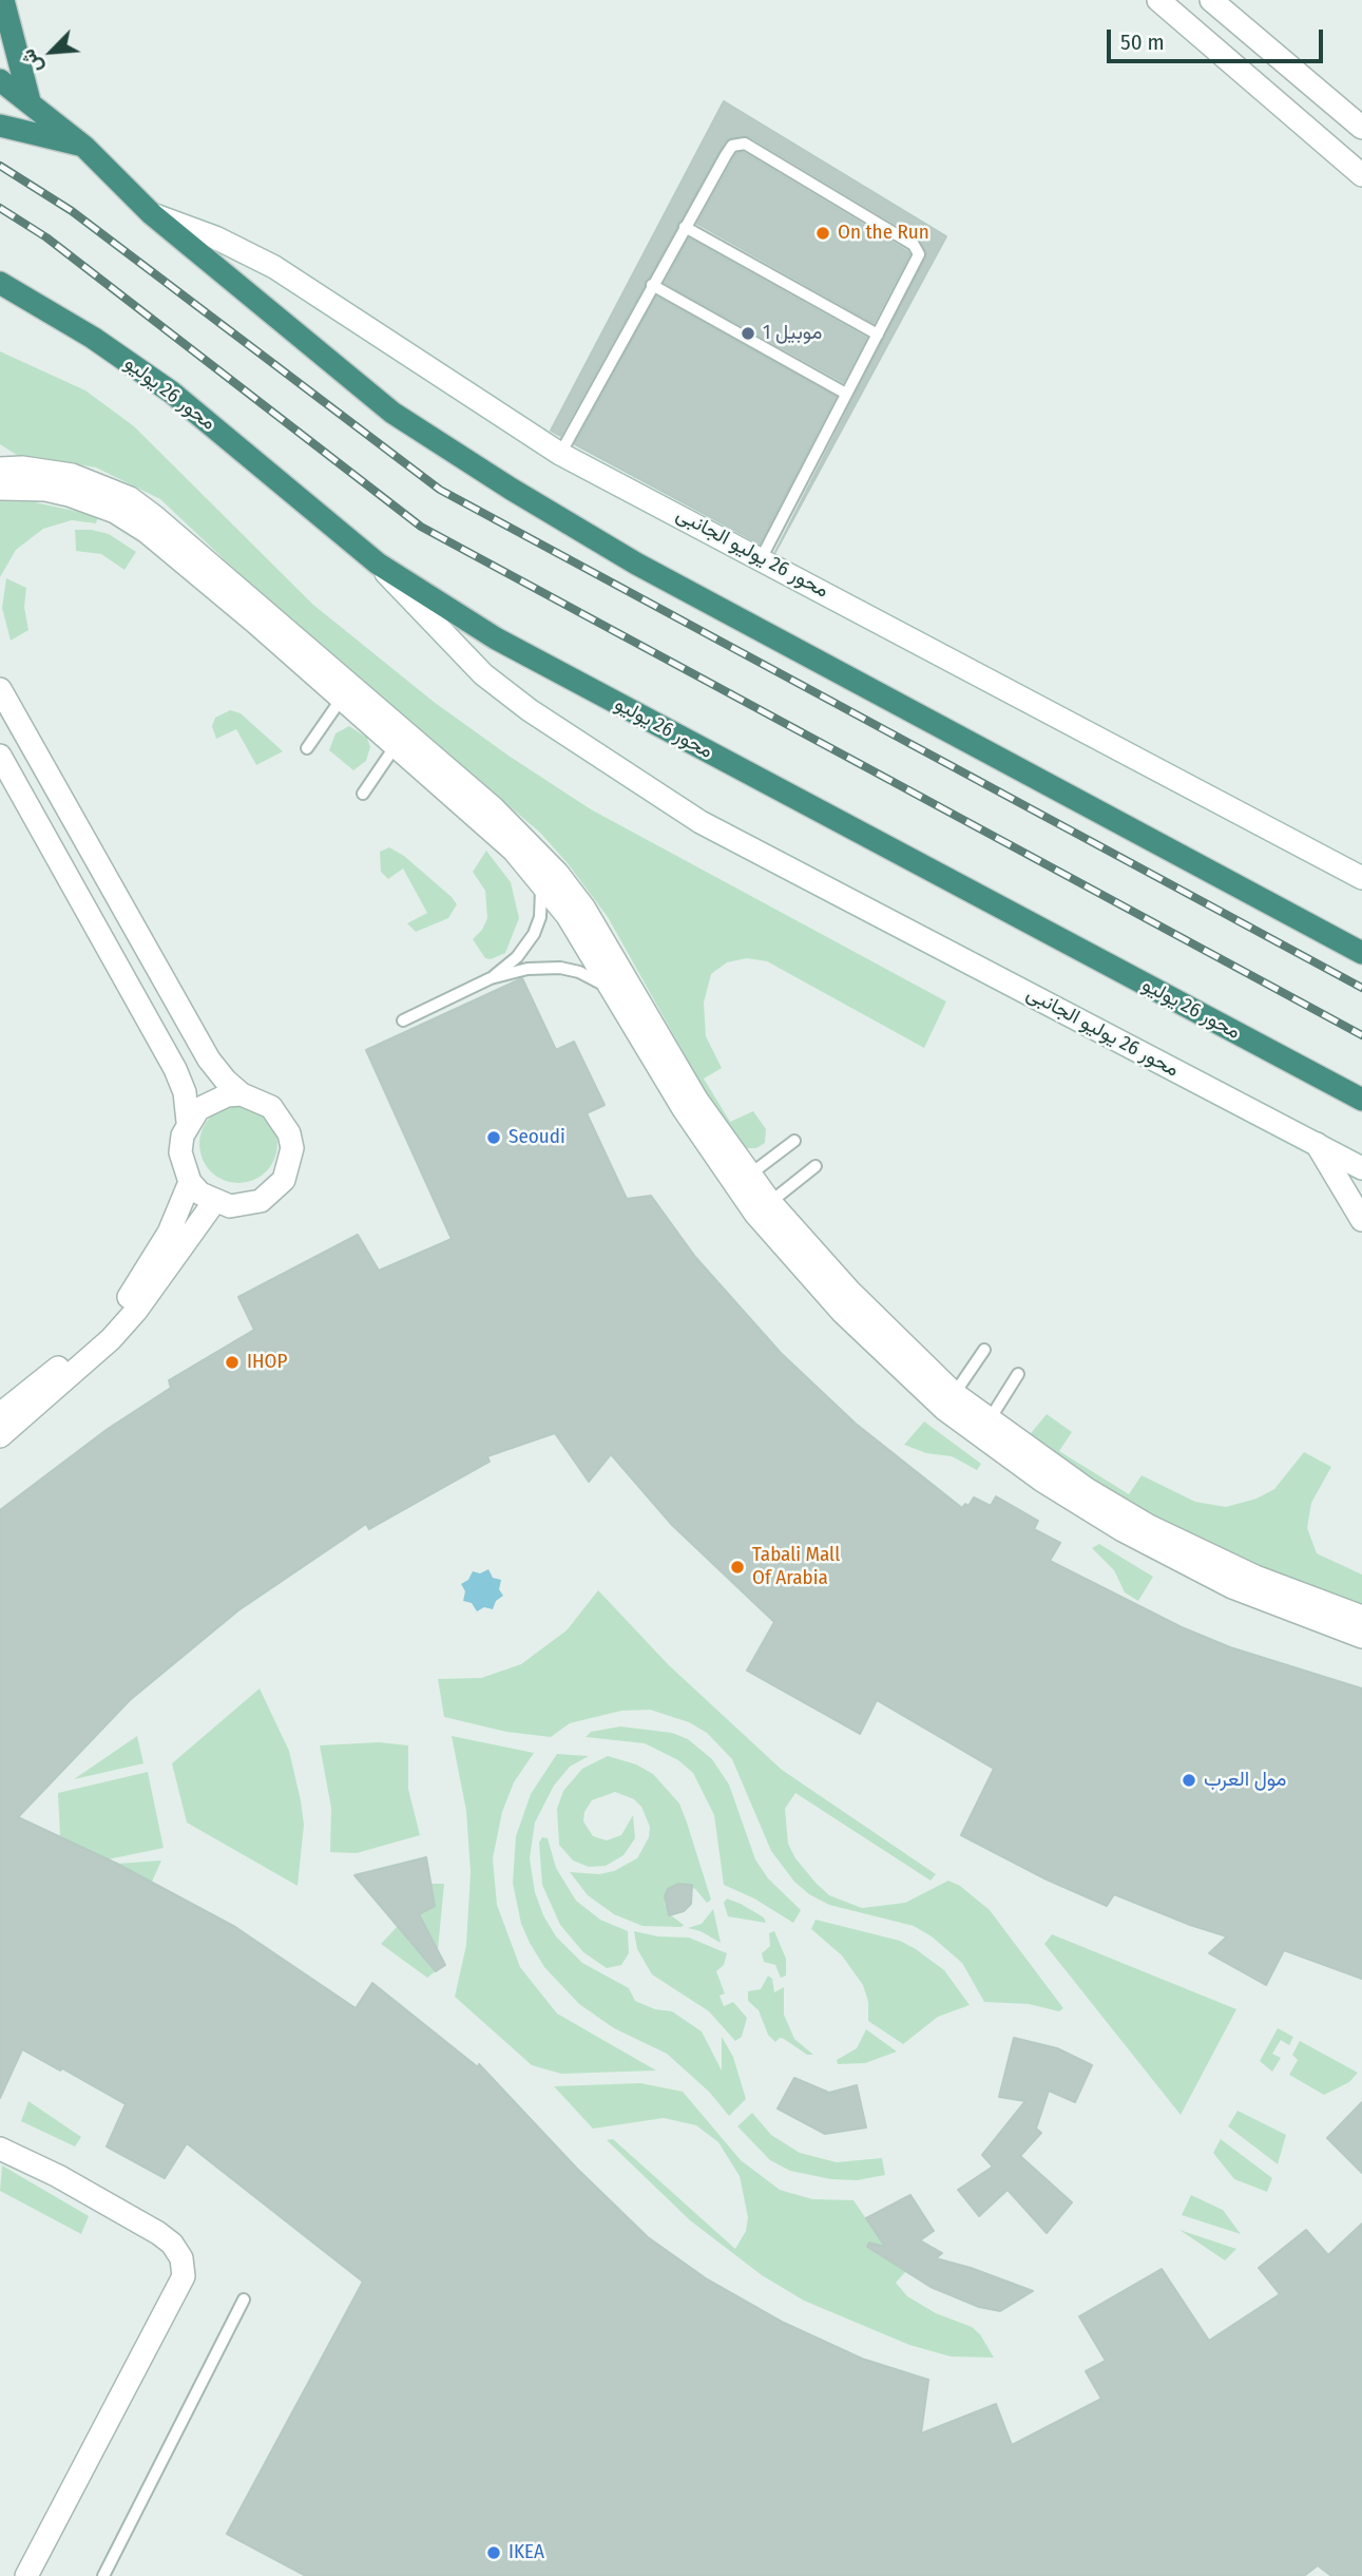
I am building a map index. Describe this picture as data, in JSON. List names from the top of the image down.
{
  "streets": {
    "highway": ["محور 26 يوليو"],
    "street": ["محور 26 يوليو الجانبى"]
  },
  "crossings": [
    ["محور 26 يوليو", "محور 26 يوليو الجانبى"]
  ],
  "places": [
    "On the Run",
    "موبيل 1",
    "Seoudi",
    "IHOP",
    "Tabali Mall Of Arabia",
    "مول العرب",
    "IKEA"
  ],
  "scale_bar": "50 m",
  "north": "bottom left"
}
